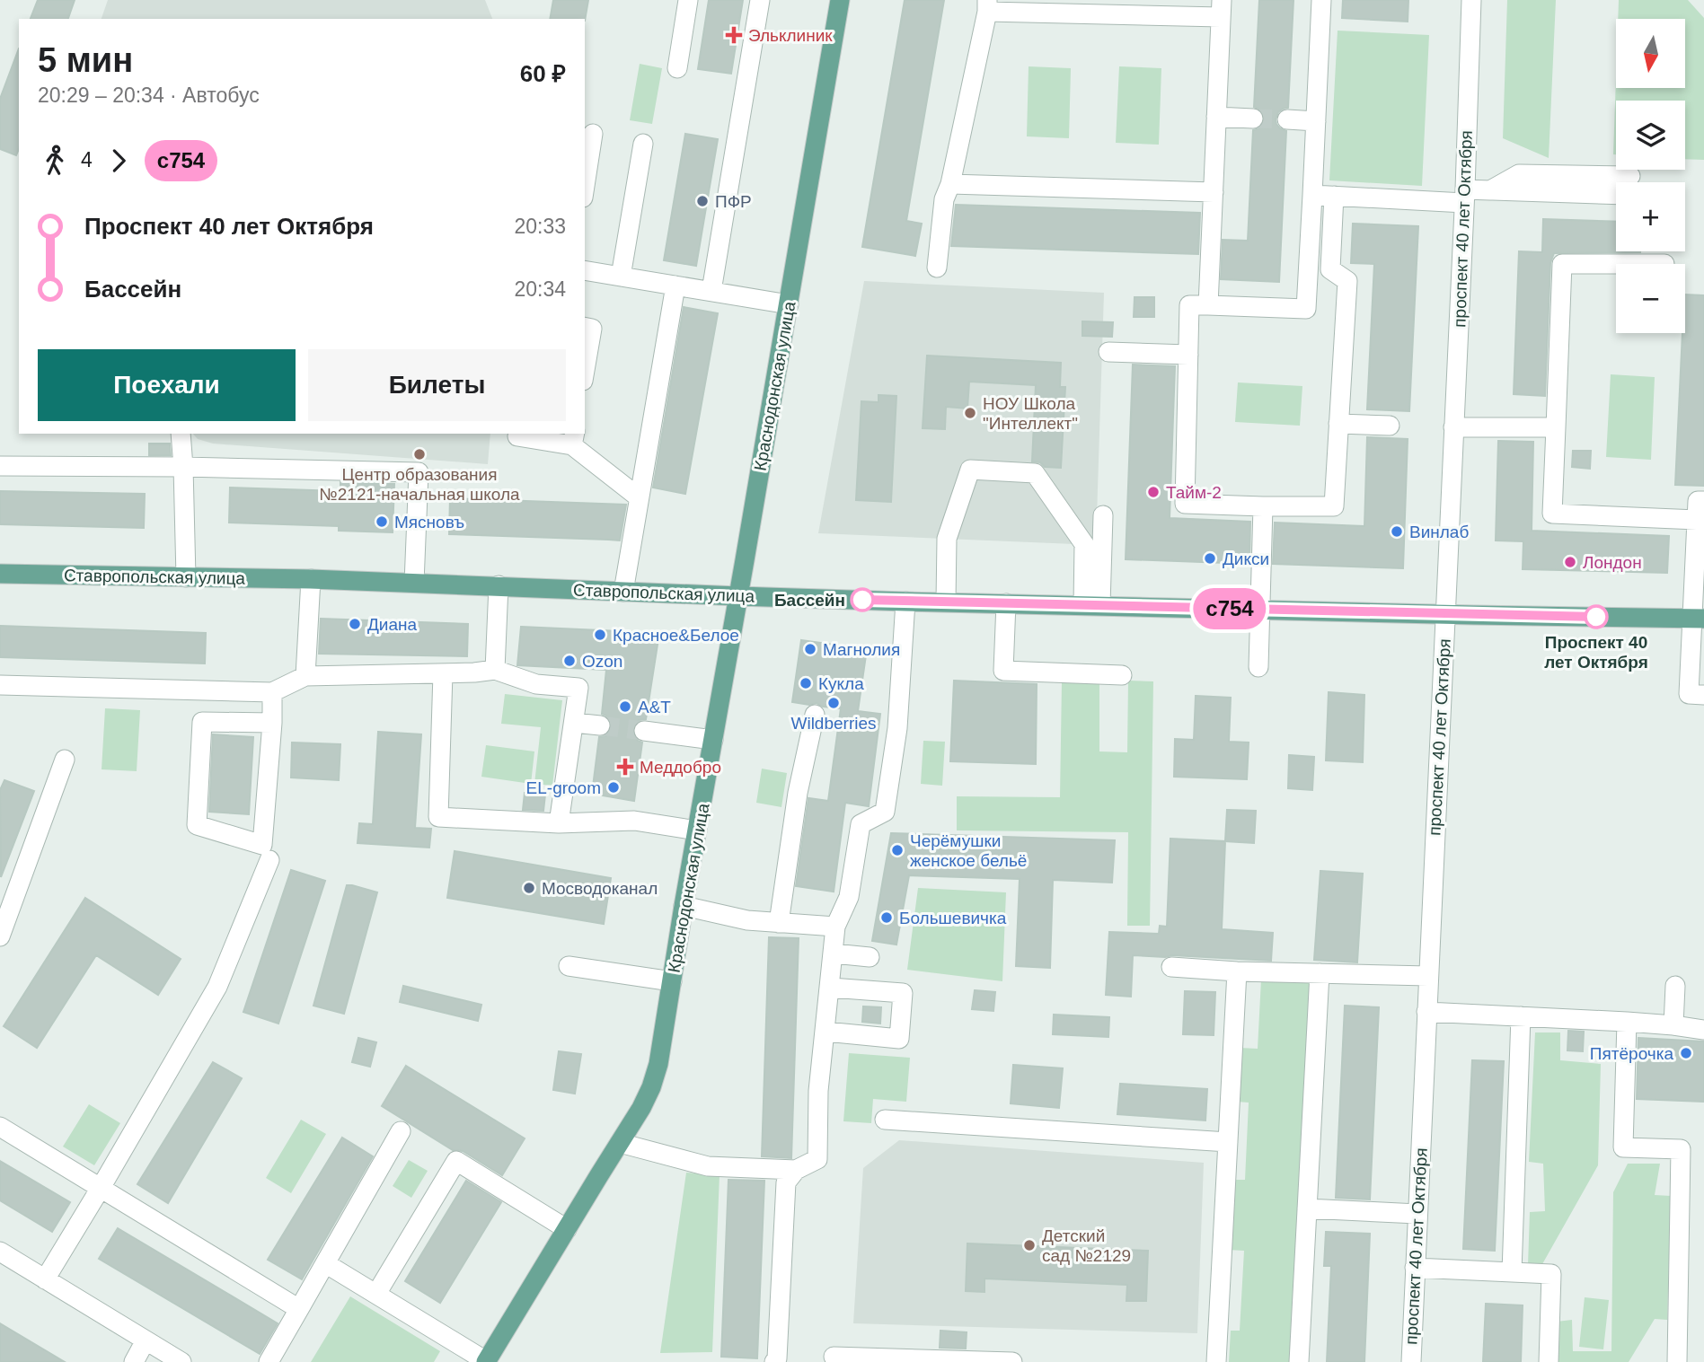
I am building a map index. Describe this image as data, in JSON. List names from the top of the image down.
{
  "streets": {
    "main road": ["Краснодонская улица", "Ставропольская улица"],
    "street": ["проспект 40 лет Октября"]
  },
  "crossings": [
    ["проспект 40 лет Октября", "Ставропольская улица"],
    ["Краснодонская улица", "Ставропольская улица"]
  ],
  "places": {
    "health": ["Эльклиник", "Меддобро"],
    "other": [
      "ПФР",
      "НОУ Школа \"Интеллект\"",
      "Центр образования №2121-начальная школа",
      "Тайм-2",
      "Мясновъ",
      "Винлаб",
      "Дикси",
      "Лондон",
      "Бассейн",
      "Проспект 40 лет Октября",
      "Диана",
      "Красное&Белое",
      "Магнолия",
      "Ozon",
      "Кукла",
      "Wildberries",
      "A&T",
      "EL-groom",
      "Черёмушки женское бельё",
      "Мосводоканал",
      "Большевичка",
      "Пятёрочка",
      "Детский сад №2129"
    ]
  },
  "lines": ["bus line с754"],
  "north": "bottom",
  "page": {
    "on_map": "с754",
    "map_buttons": ["+", "−"],
    "heading": ["5 мин", "20:29 – 20:34 · Автобус", "60 ₽"],
    "legs": ["4", "с754"],
    "list": [
      {
        "name": "Проспект 40 лет Октября",
        "value": "20:33"
      },
      {
        "name": "Бассейн",
        "value": "20:34"
      }
    ],
    "buttons": ["Поехали", "Билеты"]
  }
}
